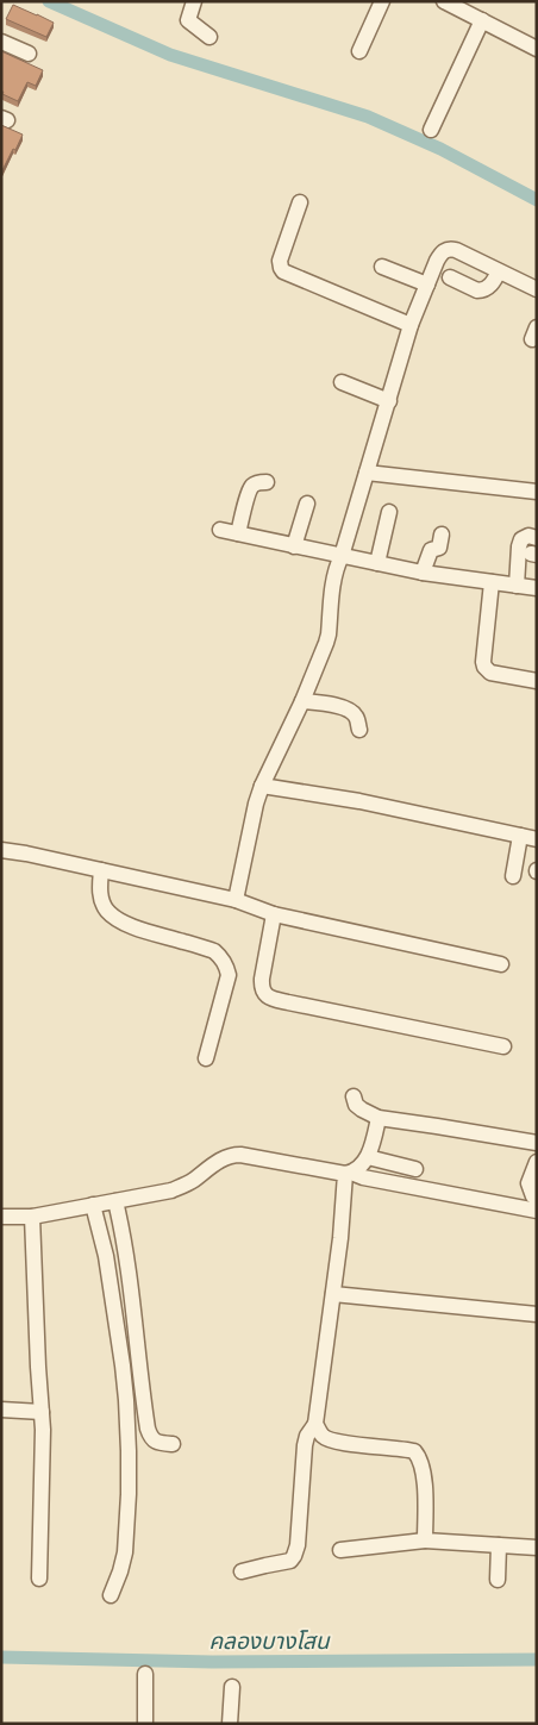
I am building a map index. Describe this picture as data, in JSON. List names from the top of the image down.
{
  "water": ["คลองบางโสน"]
}
